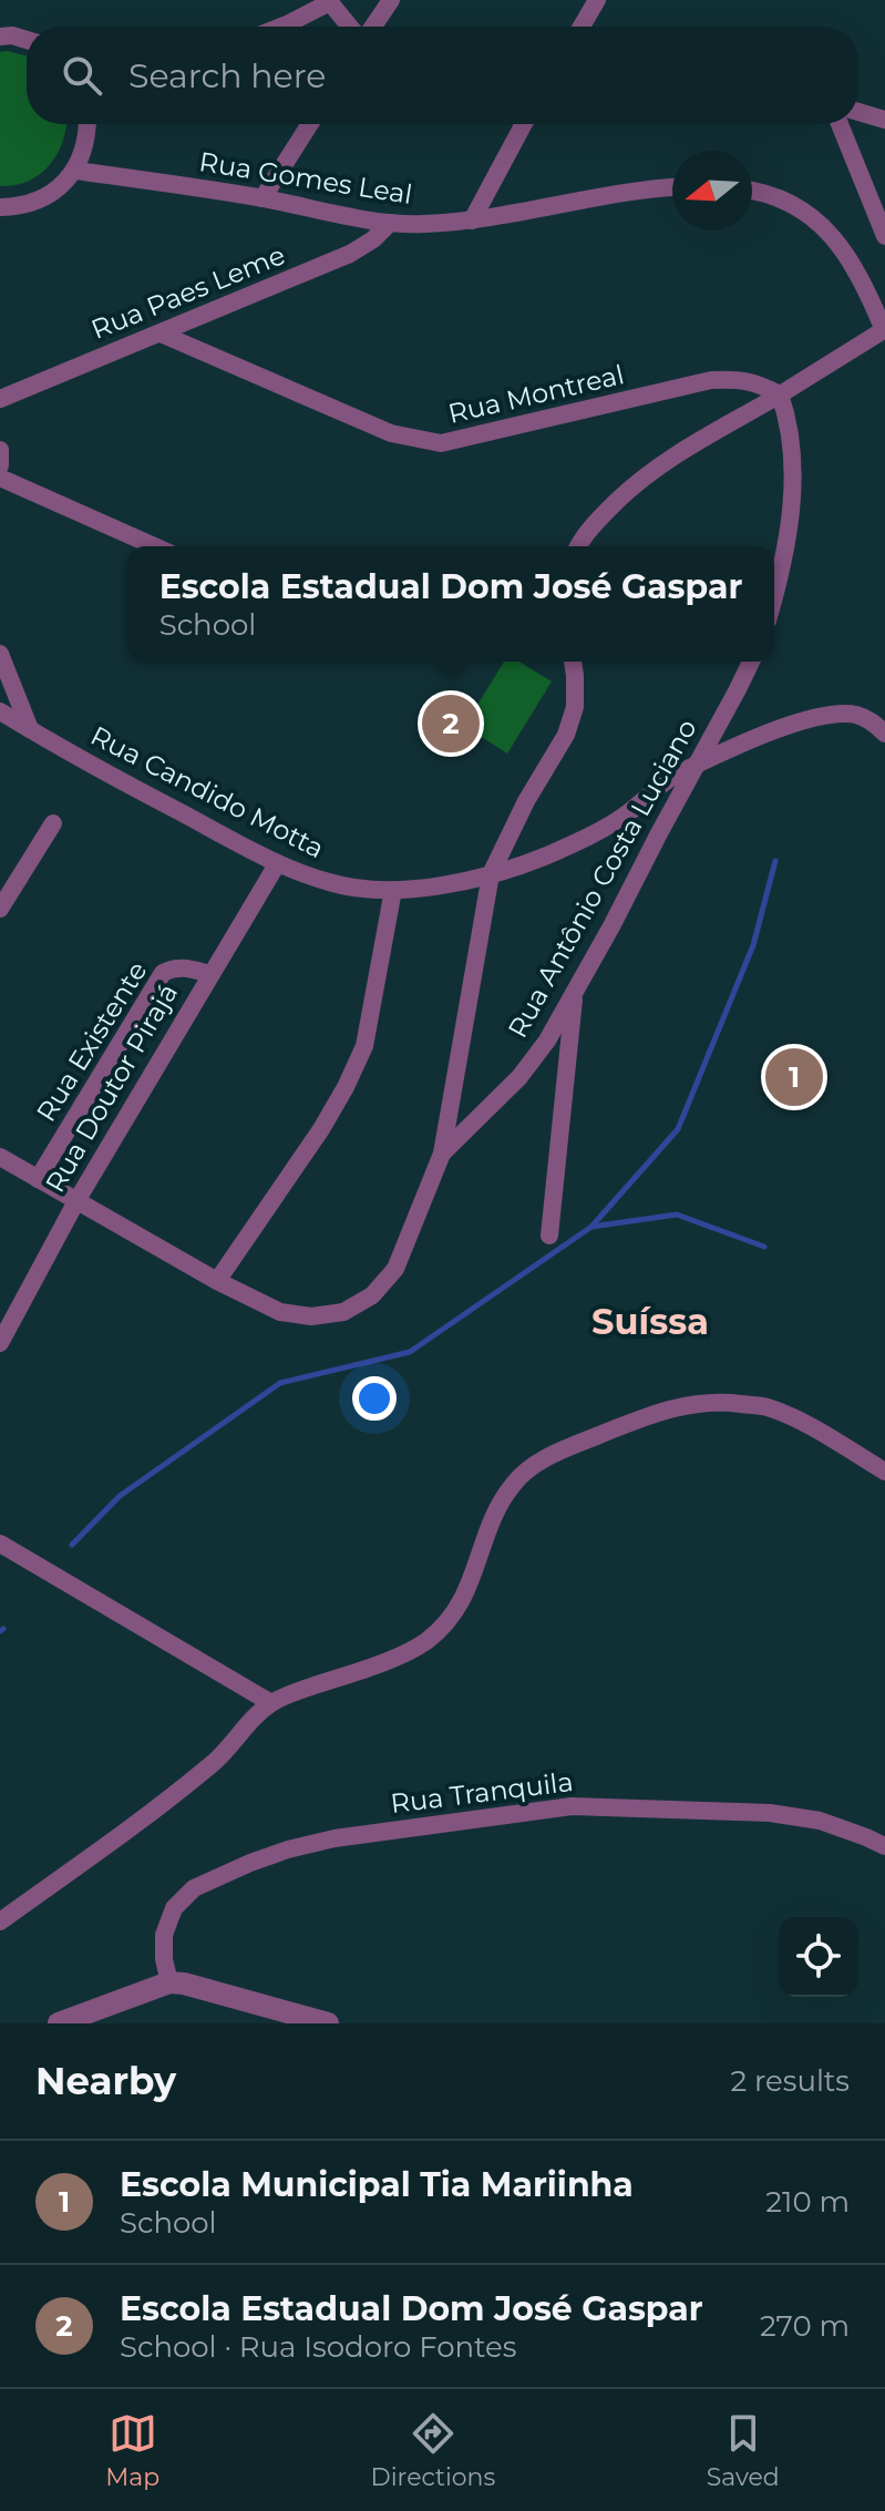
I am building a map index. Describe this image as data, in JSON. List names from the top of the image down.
{
  "streets": {
    "street": [
      "Rua Gomes Leal",
      "Rua Paes Leme",
      "Rua Montreal",
      "Rua Candido Motta",
      "Rua Antônio Costa Luciano",
      "Rua Existente",
      "Rua Doutor Pirajá",
      "Rua Tranquila"
    ]
  },
  "crossings": [
    ["Rua Gomes Leal", "Rua Paes Leme"],
    ["Rua Paes Leme", "Rua Montreal"],
    ["Rua Candido Motta", "Rua Antônio Costa Luciano"],
    ["Rua Candido Motta", "Rua Doutor Pirajá"],
    ["Rua Existente", "Rua Doutor Pirajá"]
  ],
  "districts": ["Suíssa"],
  "north": "left",
  "page": {
    "search": "Search here",
    "popup": ["Escola Estadual Dom José Gaspar", "School"],
    "pins": ["2", "1"],
    "heading": ["Nearby", "2 results"],
    "list": [
      {
        "mark": "1",
        "name": "Escola Municipal Tia Mariinha",
        "note": "School",
        "value": "210 m"
      },
      {
        "mark": "2",
        "name": "Escola Estadual Dom José Gaspar",
        "note": "School · Rua Isodoro Fontes",
        "value": "270 m"
      }
    ],
    "nav": ["Map", "Directions", "Saved"]
  }
}
